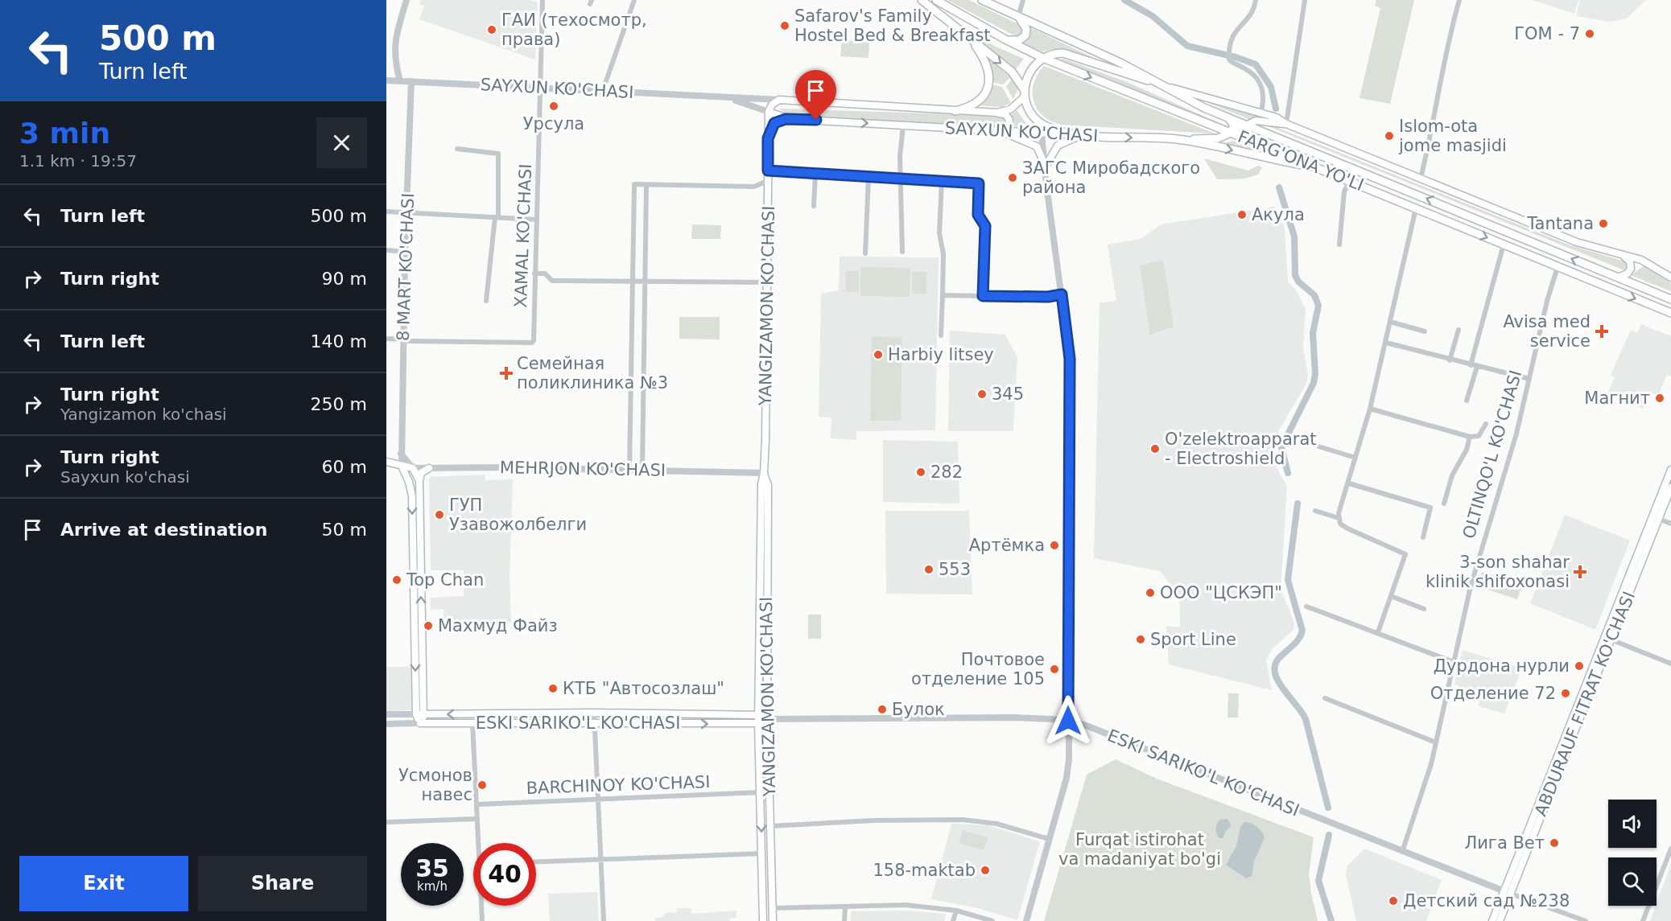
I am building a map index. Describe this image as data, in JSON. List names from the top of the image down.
{
  "streets": {
    "main road": [
      "SAYXUN KO'CHASI",
      "FARG'ONA YO'LI",
      "8 MART KO'CHASI",
      "YANGIZAMON KO'CHASI",
      "MEHRJON KO'CHASI",
      "ABDURAUF FITRAT KO'CHASI",
      "ESKI SARIKO'L KO'CHASI"
    ],
    "street": ["XAMAL KO'CHASI", "OLTINQO'L KO'CHASI", "BARCHINOY KO'CHASI"]
  },
  "crossings": [
    ["SAYXUN KO'CHASI", "FARG'ONA YO'LI"],
    ["SAYXUN KO'CHASI", "XAMAL KO'CHASI"],
    ["SAYXUN KO'CHASI", "8 MART KO'CHASI"],
    ["SAYXUN KO'CHASI", "YANGIZAMON KO'CHASI"],
    ["FARG'ONA YO'LI", "OLTINQO'L KO'CHASI"],
    ["XAMAL KO'CHASI", "8 MART KO'CHASI"],
    ["8 MART KO'CHASI", "MEHRJON KO'CHASI"],
    ["8 MART KO'CHASI", "ESKI SARIKO'L KO'CHASI"],
    ["YANGIZAMON KO'CHASI", "MEHRJON KO'CHASI"],
    ["YANGIZAMON KO'CHASI", "ESKI SARIKO'L KO'CHASI"],
    ["YANGIZAMON KO'CHASI", "BARCHINOY KO'CHASI"],
    ["OLTINQO'L KO'CHASI", "ESKI SARIKO'L KO'CHASI"]
  ],
  "one_way": ["8 MART KO'CHASI"],
  "parks": ["Furqat istirohat va madaniyat bo'gi"],
  "places": {
    "other": [
      "Safarov's Family Hostel Bed & Breakfast",
      "ГАИ (техосмотр, права)",
      "ГОМ - 7",
      "Урсула",
      "Islom-ota jome masjidi",
      "ЗАГС Миробадского района",
      "Акула",
      "Tantana",
      "Harbiy litsey",
      "345",
      "Магнит",
      "O'zelektroapparat - Electroshield",
      "282",
      "ГУП Узавожолбелги",
      "Артёмка",
      "553",
      "Top Chan",
      "ООО \"ЦСКЭП\"",
      "Махмуд Файз",
      "Sport Line",
      "Дурдона нурли",
      "Почтовое отделение 105",
      "КТБ \"Автосозлаш\"",
      "Отделение 72",
      "Булок",
      "Усмонов навес",
      "Лига Вет",
      "158-maktab",
      "Детский сад №238"
    ],
    "health": ["Avisa med service", "Семейная поликлиника №3", "3-son shahar klinik shifoxonasi"]
  },
  "page": {
    "turn": ["500 m", "Turn left"],
    "heading": ["3 min", "1.1 km · 19:57"],
    "list": [
      {
        "name": "Turn left",
        "value": "500 m"
      },
      {
        "name": "Turn right",
        "value": "90 m"
      },
      {
        "name": "Turn left",
        "value": "140 m"
      },
      {
        "name": "Turn right",
        "note": "Yangizamon ko'chasi",
        "value": "250 m"
      },
      {
        "name": "Turn right",
        "note": "Sayxun ko'chasi",
        "value": "60 m"
      },
      {
        "name": "Arrive at destination",
        "value": "50 m"
      }
    ],
    "speed": "35 km/h",
    "limit": "40",
    "buttons": ["Exit", "Share"]
  }
}
